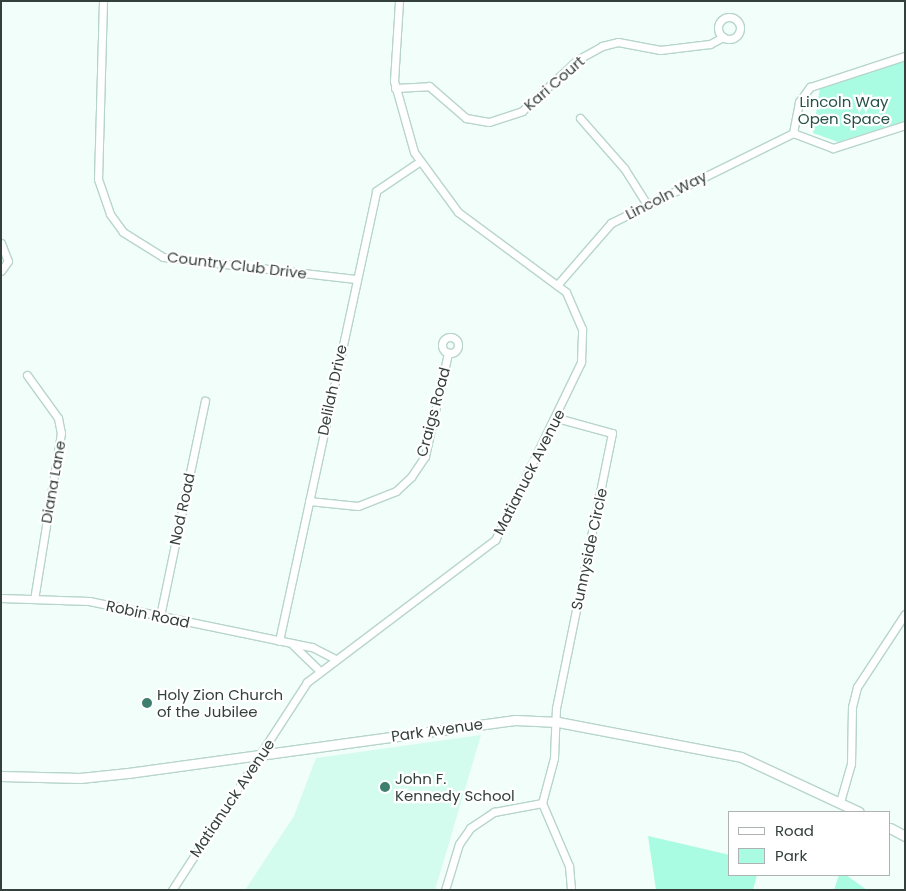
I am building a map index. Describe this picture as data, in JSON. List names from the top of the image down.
{
  "streets": {
    "main road": ["Park Avenue"],
    "street": [
      "Kari Court",
      "Lincoln Way",
      "Country Club Drive",
      "Delilah Drive",
      "Craigs Road",
      "Matianuck Avenue",
      "Diana Lane",
      "Nod Road",
      "Sunnyside Circle",
      "Robin Road"
    ]
  },
  "crossings": [
    ["Kari Court", "Matianuck Avenue"],
    ["Lincoln Way", "Matianuck Avenue"],
    ["Country Club Drive", "Delilah Drive"],
    ["Delilah Drive", "Craigs Road"],
    ["Delilah Drive", "Matianuck Avenue"],
    ["Delilah Drive", "Robin Road"],
    ["Matianuck Avenue", "Sunnyside Circle"],
    ["Matianuck Avenue", "Robin Road"],
    ["Matianuck Avenue", "Park Avenue"],
    ["Diana Lane", "Robin Road"],
    ["Nod Road", "Robin Road"],
    ["Sunnyside Circle", "Park Avenue"]
  ],
  "parks": ["Lincoln Way Open Space"],
  "places": ["Holy Zion Church of the Jubilee", "John F. Kennedy School"],
  "legend": ["Road", "Park"]
}
